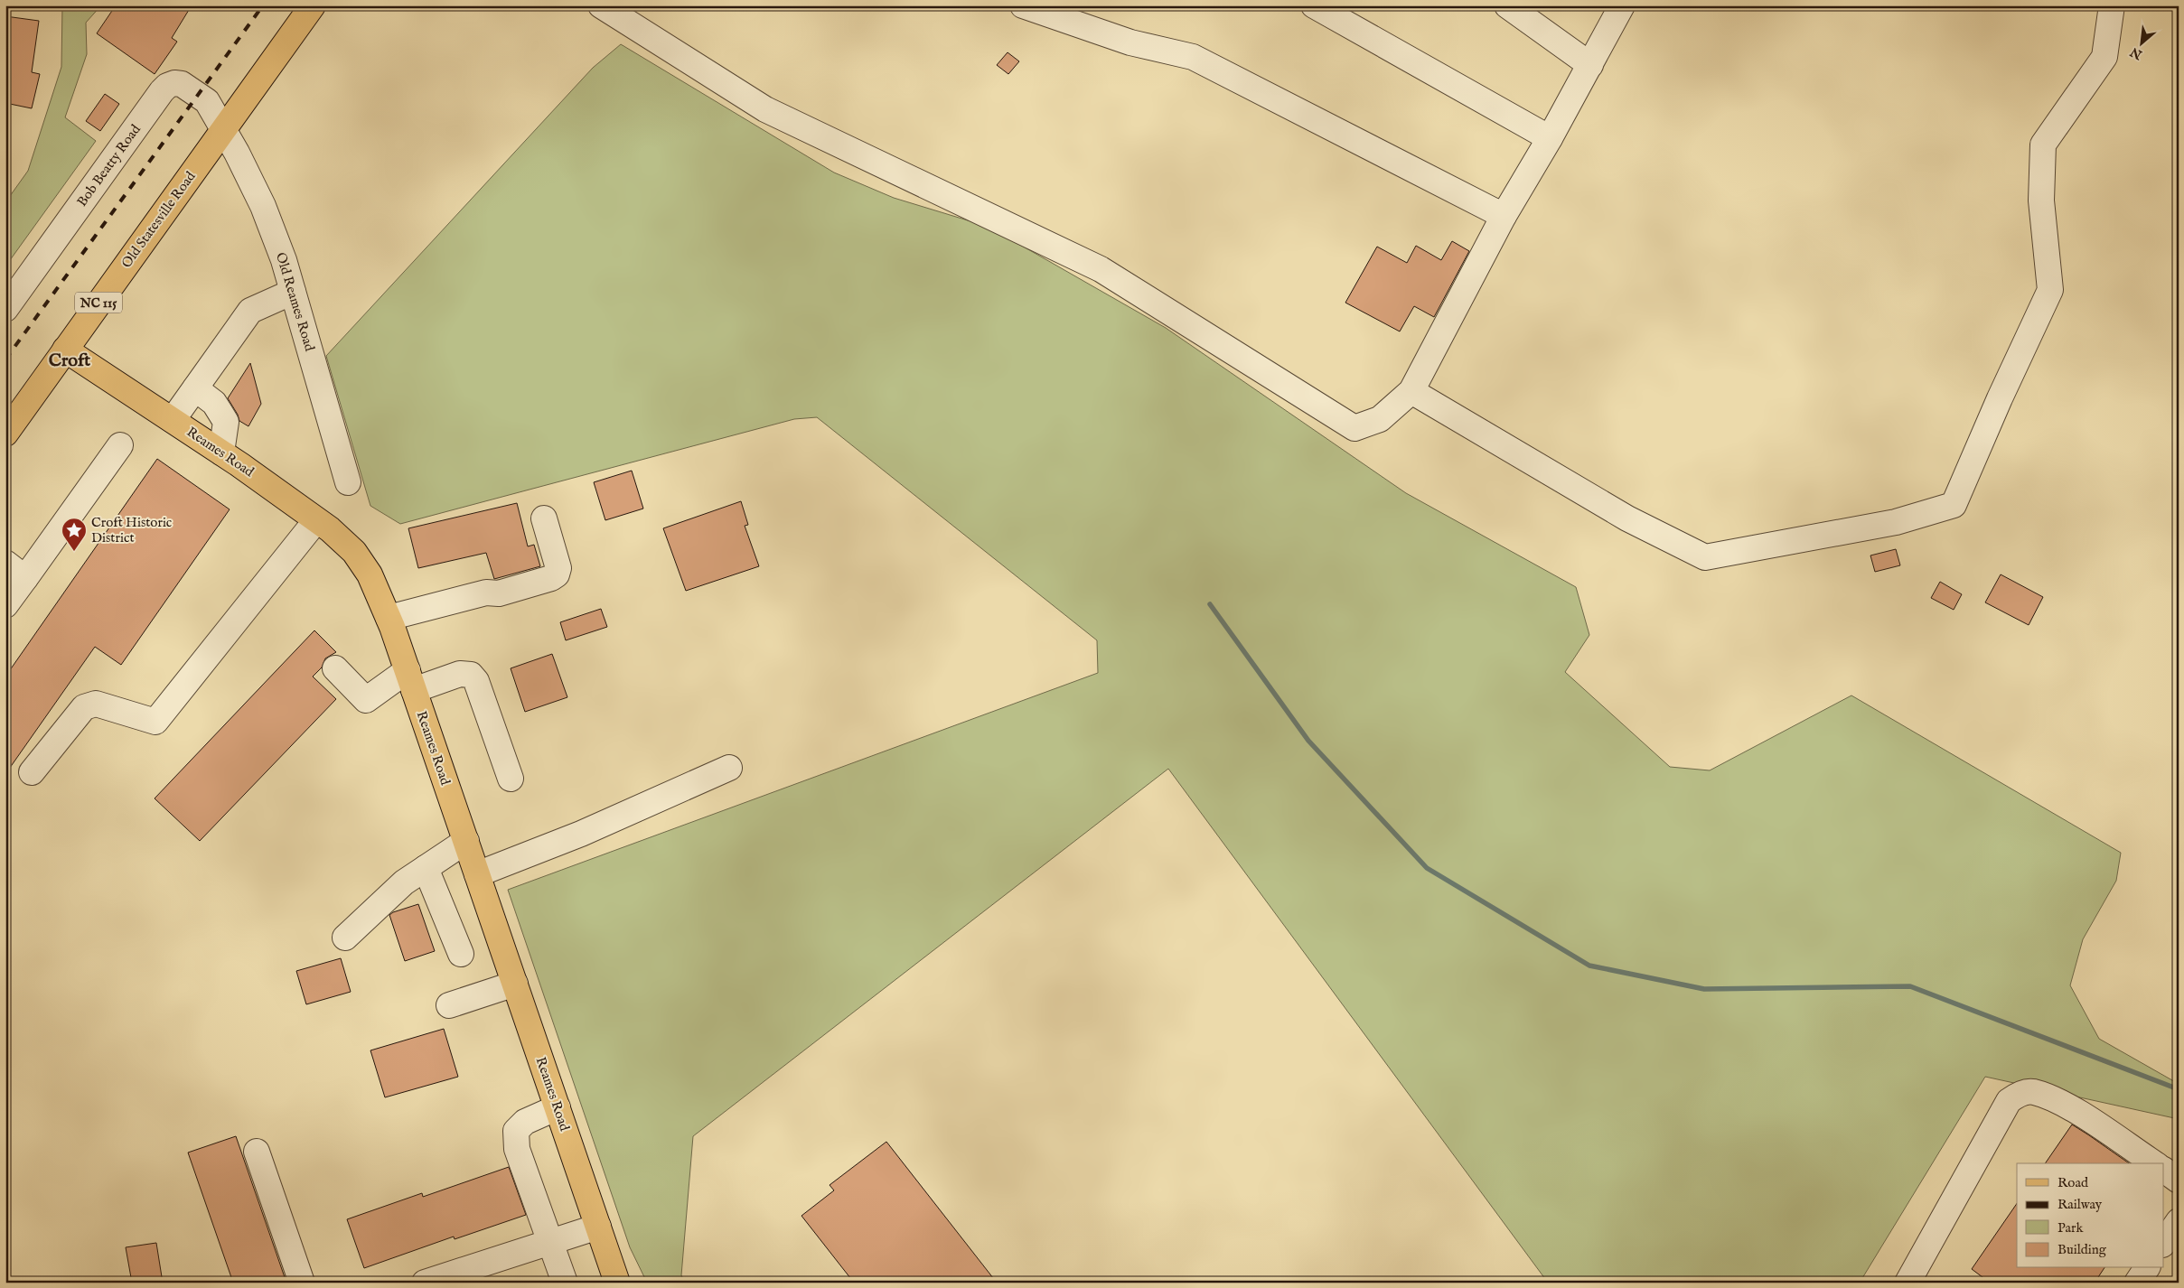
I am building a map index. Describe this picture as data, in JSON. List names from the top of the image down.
{
  "streets": {
    "main road": ["Old Statesville Road", "NC 115", "Reames Road"],
    "street": ["Bob Beatty Road", "Old Reames Road"]
  },
  "crossings": [
    ["Bob Beatty Road", "Old Statesville Road"],
    ["Bob Beatty Road", "Old Reames Road"],
    ["Old Statesville Road", "Old Reames Road"],
    ["Old Statesville Road", "Reames Road"]
  ],
  "districts": ["Croft"],
  "places": {
    "place": ["Croft Historic District"]
  },
  "legend": [
    "Road",
    "Railway",
    "Park",
    "Building"
  ],
  "north": "bottom left"
}
